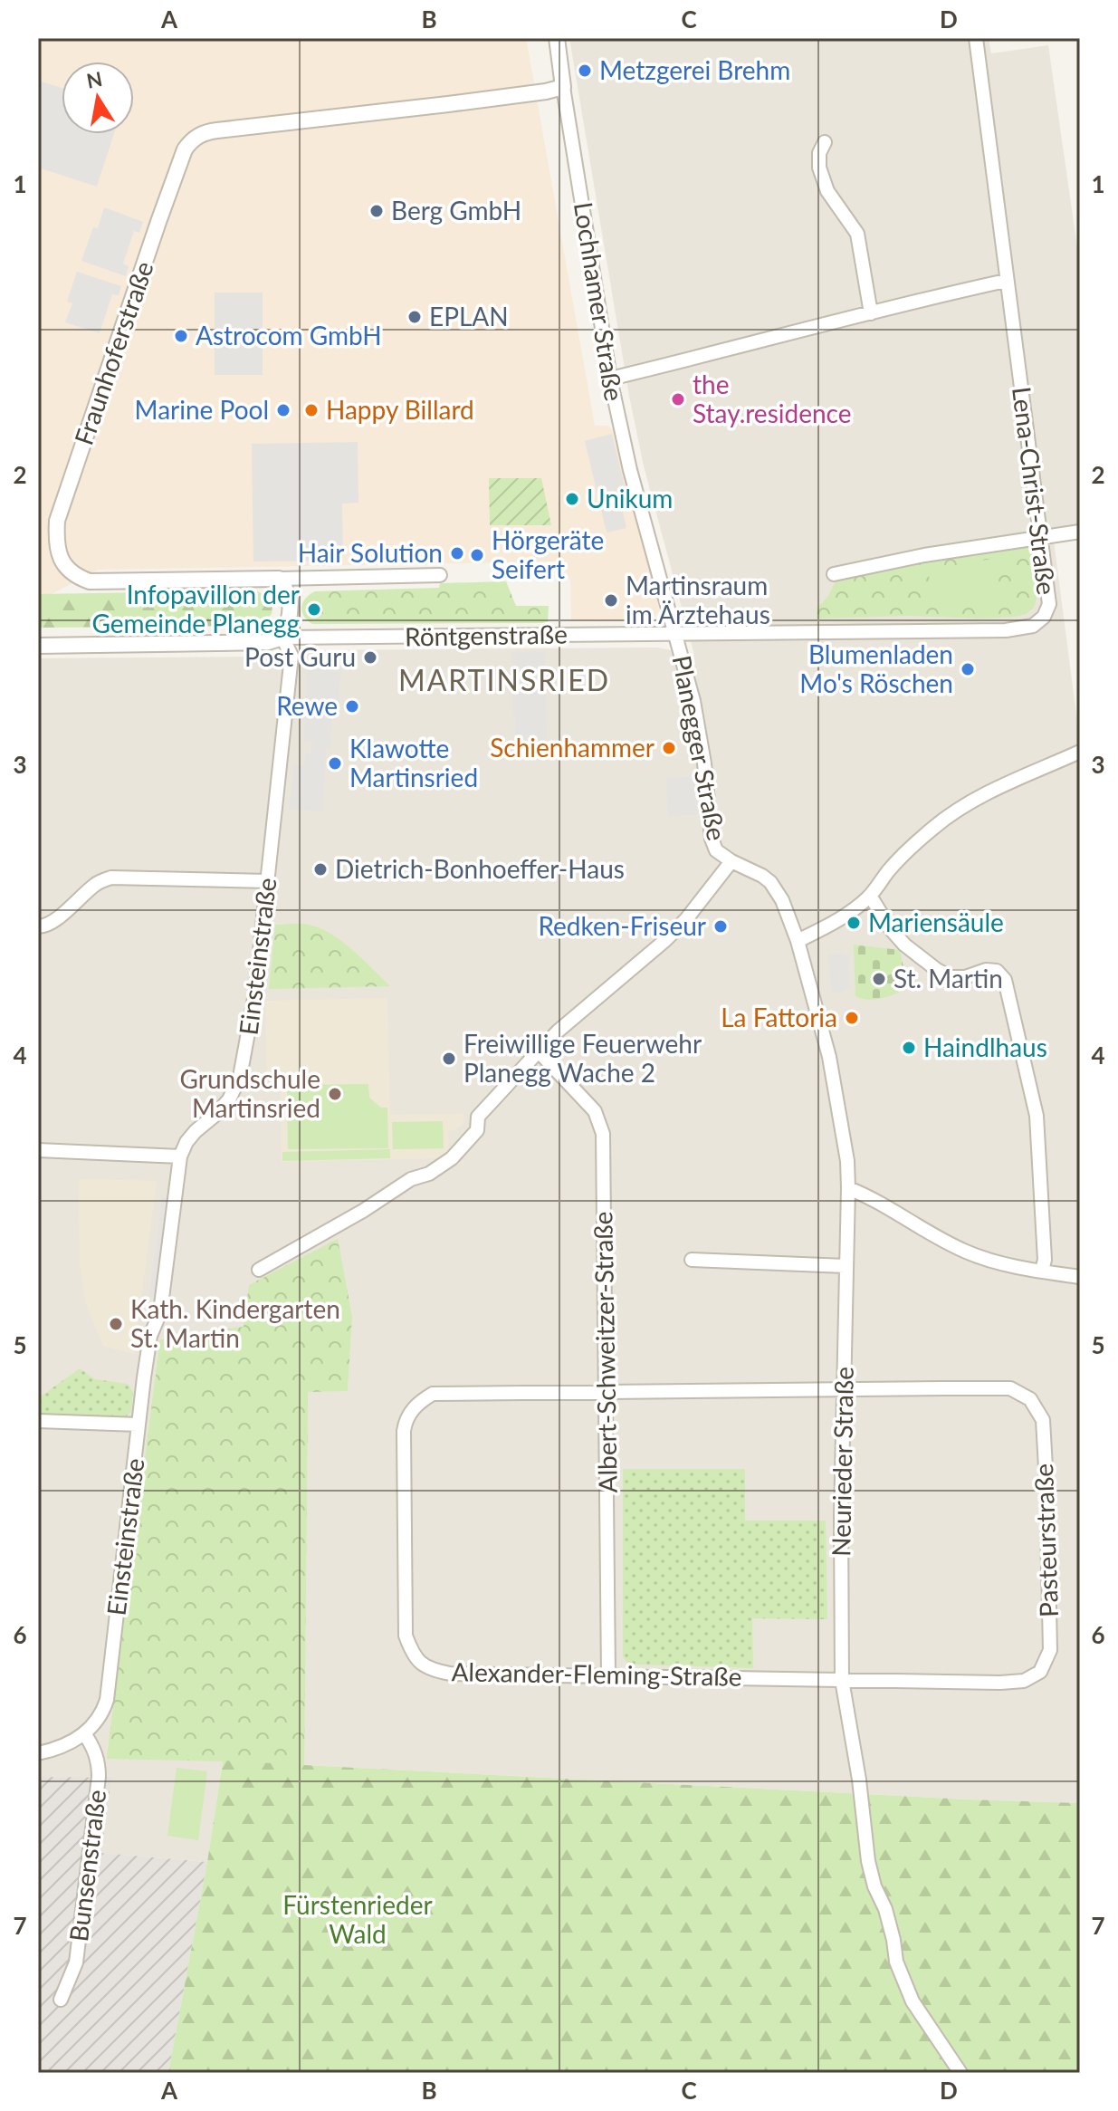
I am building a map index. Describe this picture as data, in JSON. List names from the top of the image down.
{
  "streets": {
    "street": [
      "Lochhamer Straße",
      "Fraunhoferstraße",
      "Lena-Christ-Straße",
      "Röntgenstraße",
      "Planegger Straße",
      "Einsteinstraße",
      "Albert-Schweitzer-Straße",
      "Neurieder Straße",
      "Pasteurstraße",
      "Alexander-Fleming-Straße",
      "Bunsenstraße"
    ]
  },
  "crossings": [
    ["Lochhamer Straße", "Fraunhoferstraße"],
    ["Lochhamer Straße", "Planegger Straße"],
    ["Fraunhoferstraße", "Einsteinstraße"],
    ["Lena-Christ-Straße", "Röntgenstraße"],
    ["Lena-Christ-Straße", "Planegger Straße"],
    ["Röntgenstraße", "Planegger Straße"],
    ["Röntgenstraße", "Einsteinstraße"],
    ["Planegger Straße", "Albert-Schweitzer-Straße"],
    ["Planegger Straße", "Neurieder Straße"],
    ["Einsteinstraße", "Bunsenstraße"],
    ["Albert-Schweitzer-Straße", "Pasteurstraße"],
    ["Albert-Schweitzer-Straße", "Alexander-Fleming-Straße"],
    ["Neurieder Straße", "Pasteurstraße"],
    ["Neurieder Straße", "Alexander-Fleming-Straße"],
    ["Pasteurstraße", "Alexander-Fleming-Straße"]
  ],
  "districts": ["MARTINSRIED"],
  "parks": ["Fürstenrieder Wald"],
  "places": [
    "Metzgerei Brehm",
    "Berg GmbH",
    "EPLAN",
    "Astrocom GmbH",
    "the Stay.residence",
    "Marine Pool",
    "Happy Billard",
    "Unikum",
    "Hair Solution",
    "Hörgeräte Seifert",
    "Martinsraum im Ärztehaus",
    "Infopavillon der Gemeinde Planegg",
    "Post Guru",
    "Blumenladen Mo's Röschen",
    "Rewe",
    "Schienhammer",
    "Klawotte Martinsried",
    "Dietrich-Bonhoeffer-Haus",
    "Mariensäule",
    "Redken-Friseur",
    "St. Martin",
    "La Fattoria",
    "Haindlhaus",
    "Freiwillige Feuerwehr Planegg Wache 2",
    "Grundschule Martinsried",
    "Kath. Kindergarten St. Martin"
  ],
  "north": "top",
  "grid": {
    "columns": [
      "A",
      "B",
      "C",
      "D"
    ],
    "rows": [
      "1",
      "2",
      "3",
      "4",
      "5",
      "6",
      "7"
    ]
  }
}
